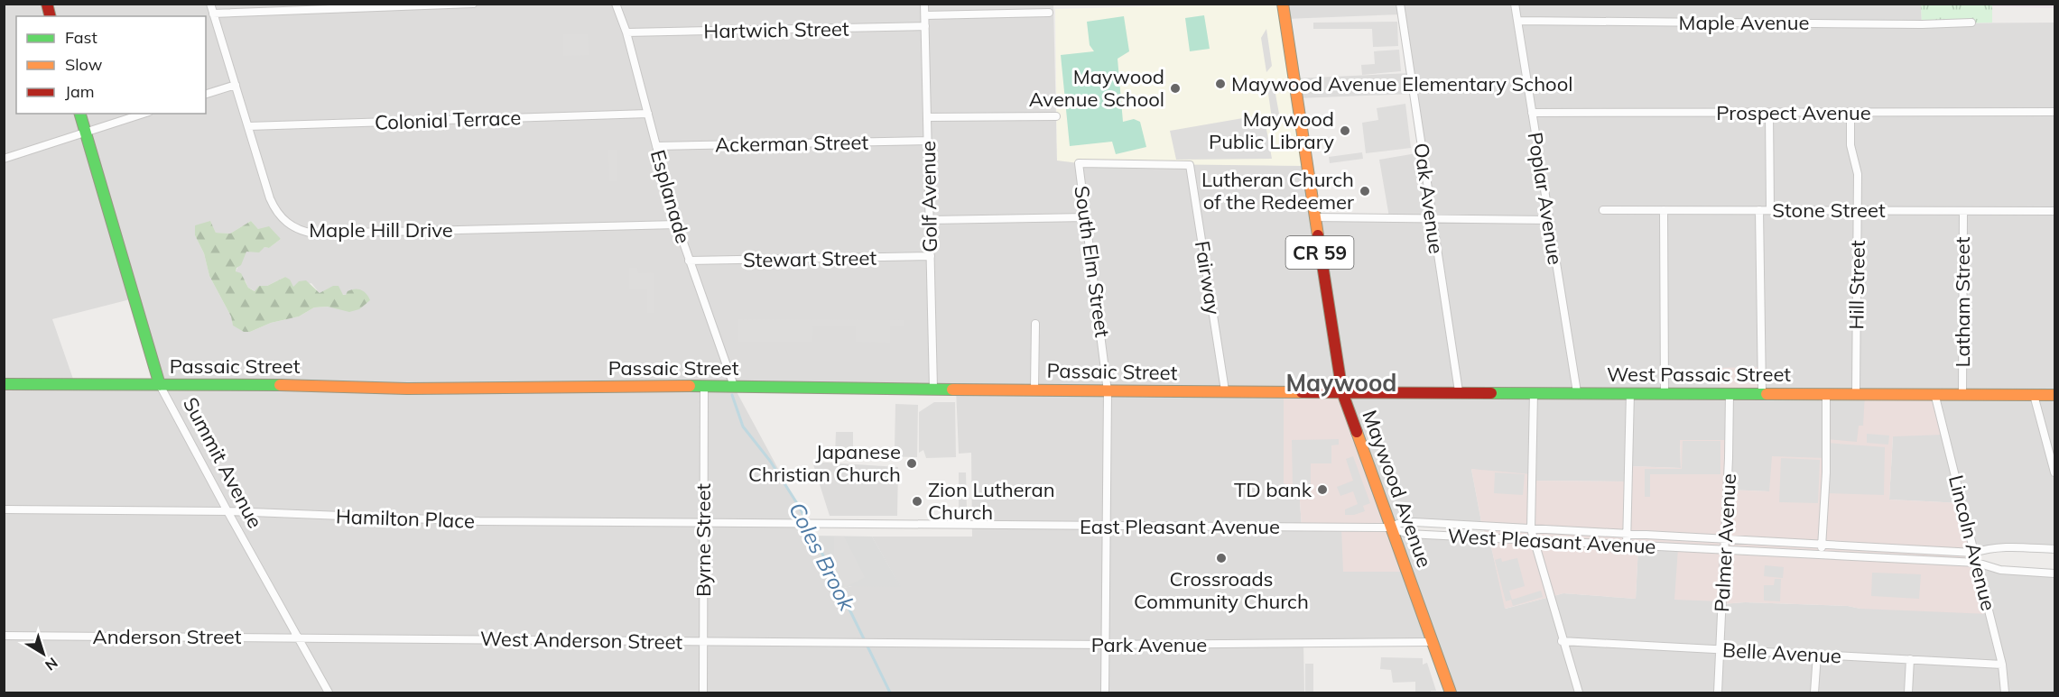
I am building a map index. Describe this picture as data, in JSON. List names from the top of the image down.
{
  "streets": {
    "main road": [
      "CR 59",
      "Passaic Street",
      "West Passaic Street",
      "Summit Avenue",
      "Maywood Avenue"
    ],
    "street": [
      "Maple Avenue",
      "Hartwich Street",
      "Prospect Avenue",
      "Colonial Terrace",
      "Ackerman Street",
      "Esplanade",
      "Golf Avenue",
      "Oak Avenue",
      "Poplar Avenue",
      "Stone Street",
      "Maple Hill Drive",
      "Stewart Street",
      "South Elm Street",
      "Fairway",
      "Hill Street",
      "Latham Street",
      "Hamilton Place",
      "East Pleasant Avenue",
      "Byrne Street",
      "West Pleasant Avenue",
      "Palmer Avenue",
      "Lincoln Avenue",
      "Anderson Street",
      "West Anderson Street",
      "Park Avenue",
      "Belle Avenue"
    ]
  },
  "crossings": [
    ["Maple Avenue", "Poplar Avenue"],
    ["Hartwich Street", "Esplanade"],
    ["Hartwich Street", "Golf Avenue"],
    ["Prospect Avenue", "Poplar Avenue"],
    ["Prospect Avenue", "Hill Street"],
    ["Colonial Terrace", "Esplanade"],
    ["Colonial Terrace", "Maple Hill Drive"],
    ["Ackerman Street", "Esplanade"],
    ["Ackerman Street", "Golf Avenue"],
    ["Esplanade", "Maple Hill Drive"],
    ["Esplanade", "Stewart Street"],
    ["Esplanade", "Passaic Street"],
    ["Golf Avenue", "Stewart Street"],
    ["Golf Avenue", "Passaic Street"],
    ["Oak Avenue", "West Passaic Street"],
    ["Poplar Avenue", "West Passaic Street"],
    ["Stone Street", "Hill Street"],
    ["Stone Street", "Latham Street"],
    ["South Elm Street", "Fairway"],
    ["South Elm Street", "Passaic Street"],
    ["South Elm Street", "East Pleasant Avenue"],
    ["South Elm Street", "Park Avenue"],
    ["Fairway", "Passaic Street"],
    ["Hill Street", "West Passaic Street"],
    ["Latham Street", "West Passaic Street"],
    ["Passaic Street", "West Passaic Street"],
    ["Passaic Street", "Summit Avenue"],
    ["Passaic Street", "Maywood Avenue"],
    ["Passaic Street", "Byrne Street"],
    ["West Passaic Street", "Maywood Avenue"],
    ["West Passaic Street", "Palmer Avenue"],
    ["West Passaic Street", "Lincoln Avenue"],
    ["Summit Avenue", "Hamilton Place"],
    ["Summit Avenue", "Anderson Street"],
    ["Summit Avenue", "West Anderson Street"],
    ["Maywood Avenue", "East Pleasant Avenue"],
    ["Maywood Avenue", "West Pleasant Avenue"],
    ["Maywood Avenue", "Park Avenue"],
    ["Hamilton Place", "East Pleasant Avenue"],
    ["Hamilton Place", "Byrne Street"],
    ["East Pleasant Avenue", "West Pleasant Avenue"],
    ["Byrne Street", "West Anderson Street"],
    ["West Pleasant Avenue", "Palmer Avenue"],
    ["West Pleasant Avenue", "Lincoln Avenue"],
    ["Palmer Avenue", "Belle Avenue"],
    ["Lincoln Avenue", "Belle Avenue"],
    ["Anderson Street", "West Anderson Street"],
    ["West Anderson Street", "Park Avenue"]
  ],
  "districts": ["Maywood"],
  "water": ["Coles Brook"],
  "places": [
    "Maywood Avenue Elementary School",
    "Maywood Avenue School",
    "Maywood Public Library",
    "Lutheran Church of the Redeemer",
    "Japanese Christian Church",
    "TD bank",
    "Zion Lutheran Church",
    "Crossroads Community Church"
  ],
  "legend": ["Fast", "Slow", "Jam"],
  "north": "bottom right"
}
